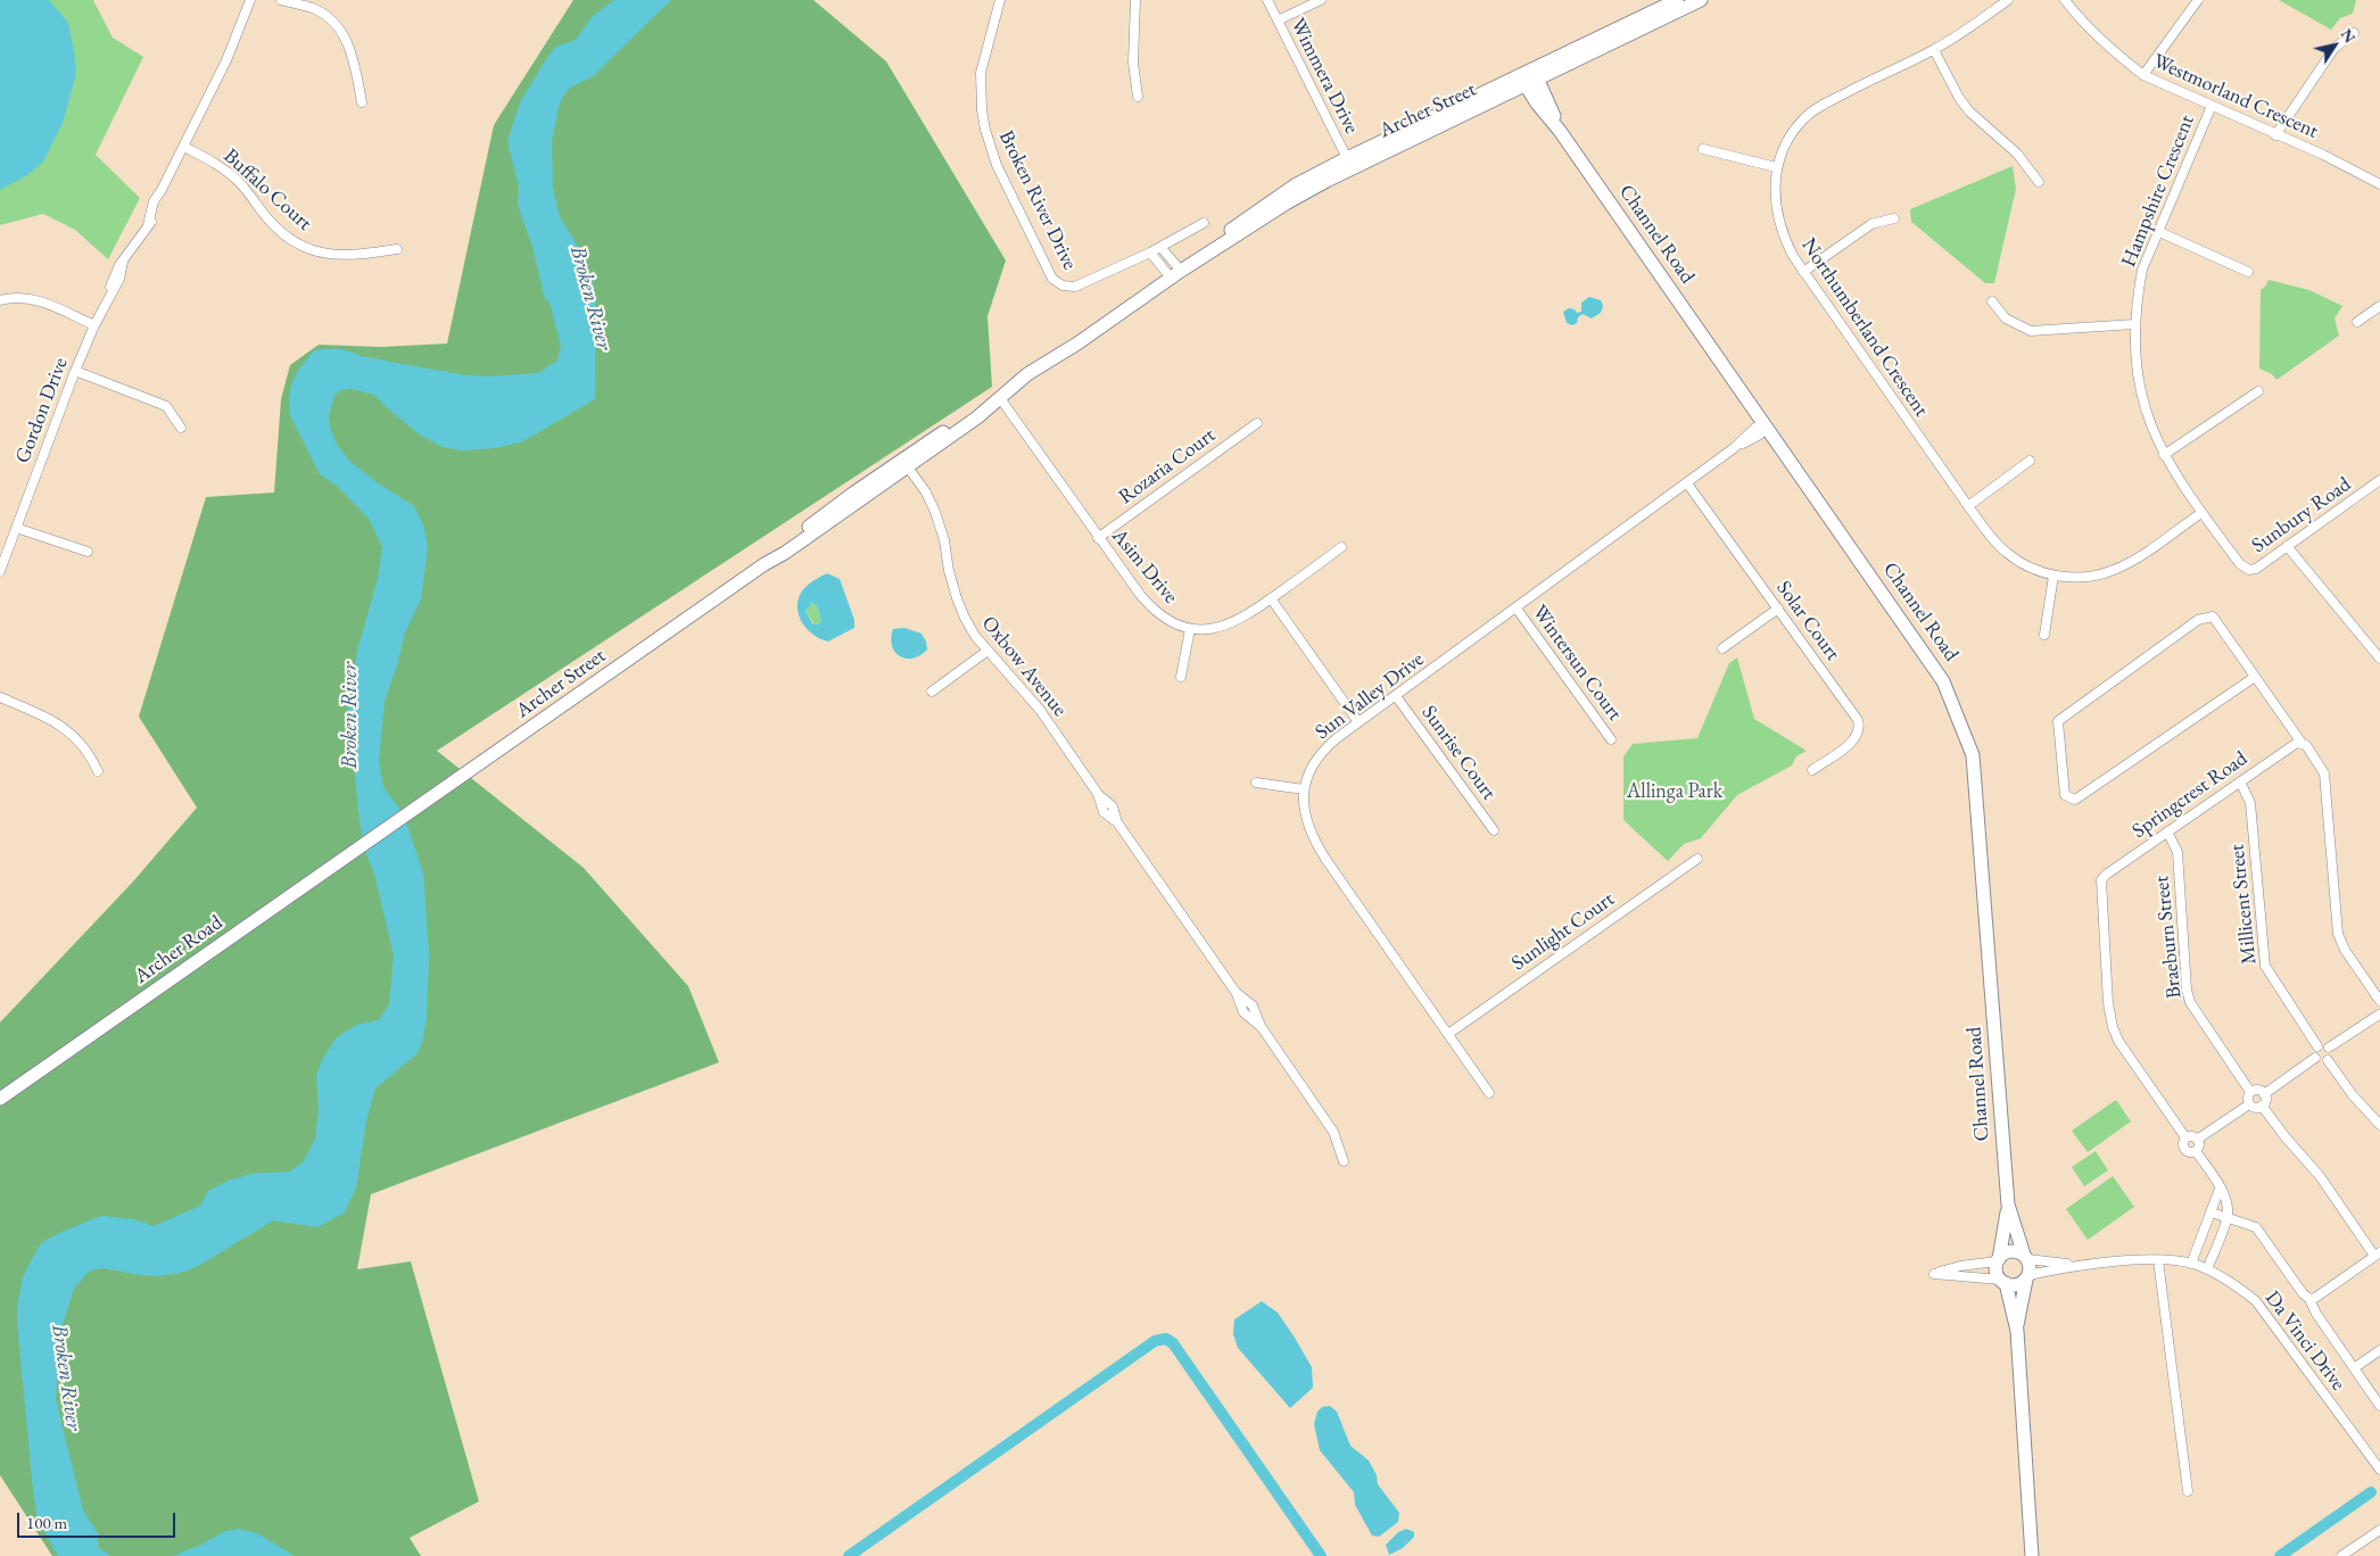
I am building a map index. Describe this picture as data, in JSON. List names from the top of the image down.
{
  "streets": {
    "main road": ["Archer Street", "Channel Road", "Archer Road"],
    "street": [
      "Wimmera Drive",
      "Westmorland Crescent",
      "Buffalo Court",
      "Hampshire Crescent",
      "Broken River Drive",
      "Northumberland Crescent",
      "Gordon Drive",
      "Rozaria Court",
      "Sunbury Road",
      "Asim Drive",
      "Solar Court",
      "Wintersun Court",
      "Oxbow Avenue",
      "Sun Valley Drive",
      "Sunrise Court",
      "Springcrest Road",
      "Millicent Street",
      "Sunlight Court",
      "Braeburn Street",
      "Da Vinci Drive"
    ]
  },
  "crossings": [
    ["Wimmera Drive", "Archer Street"],
    ["Westmorland Crescent", "Hampshire Crescent"],
    ["Archer Street", "Channel Road"],
    ["Archer Street", "Asim Drive"],
    ["Archer Street", "Oxbow Avenue"],
    ["Archer Street", "Archer Road"],
    ["Buffalo Court", "Gordon Drive"],
    ["Hampshire Crescent", "Northumberland Crescent"],
    ["Hampshire Crescent", "Sunbury Road"],
    ["Channel Road", "Sun Valley Drive"],
    ["Channel Road", "Da Vinci Drive"],
    ["Rozaria Court", "Asim Drive"],
    ["Solar Court", "Sun Valley Drive"],
    ["Wintersun Court", "Sun Valley Drive"],
    ["Sun Valley Drive", "Sunrise Court"],
    ["Sun Valley Drive", "Sunlight Court"],
    ["Springcrest Road", "Millicent Street"],
    ["Springcrest Road", "Braeburn Street"]
  ],
  "water": ["Broken River"],
  "parks": ["Allinga Park"],
  "scale_bar": "100 m",
  "north": "top right"
}
